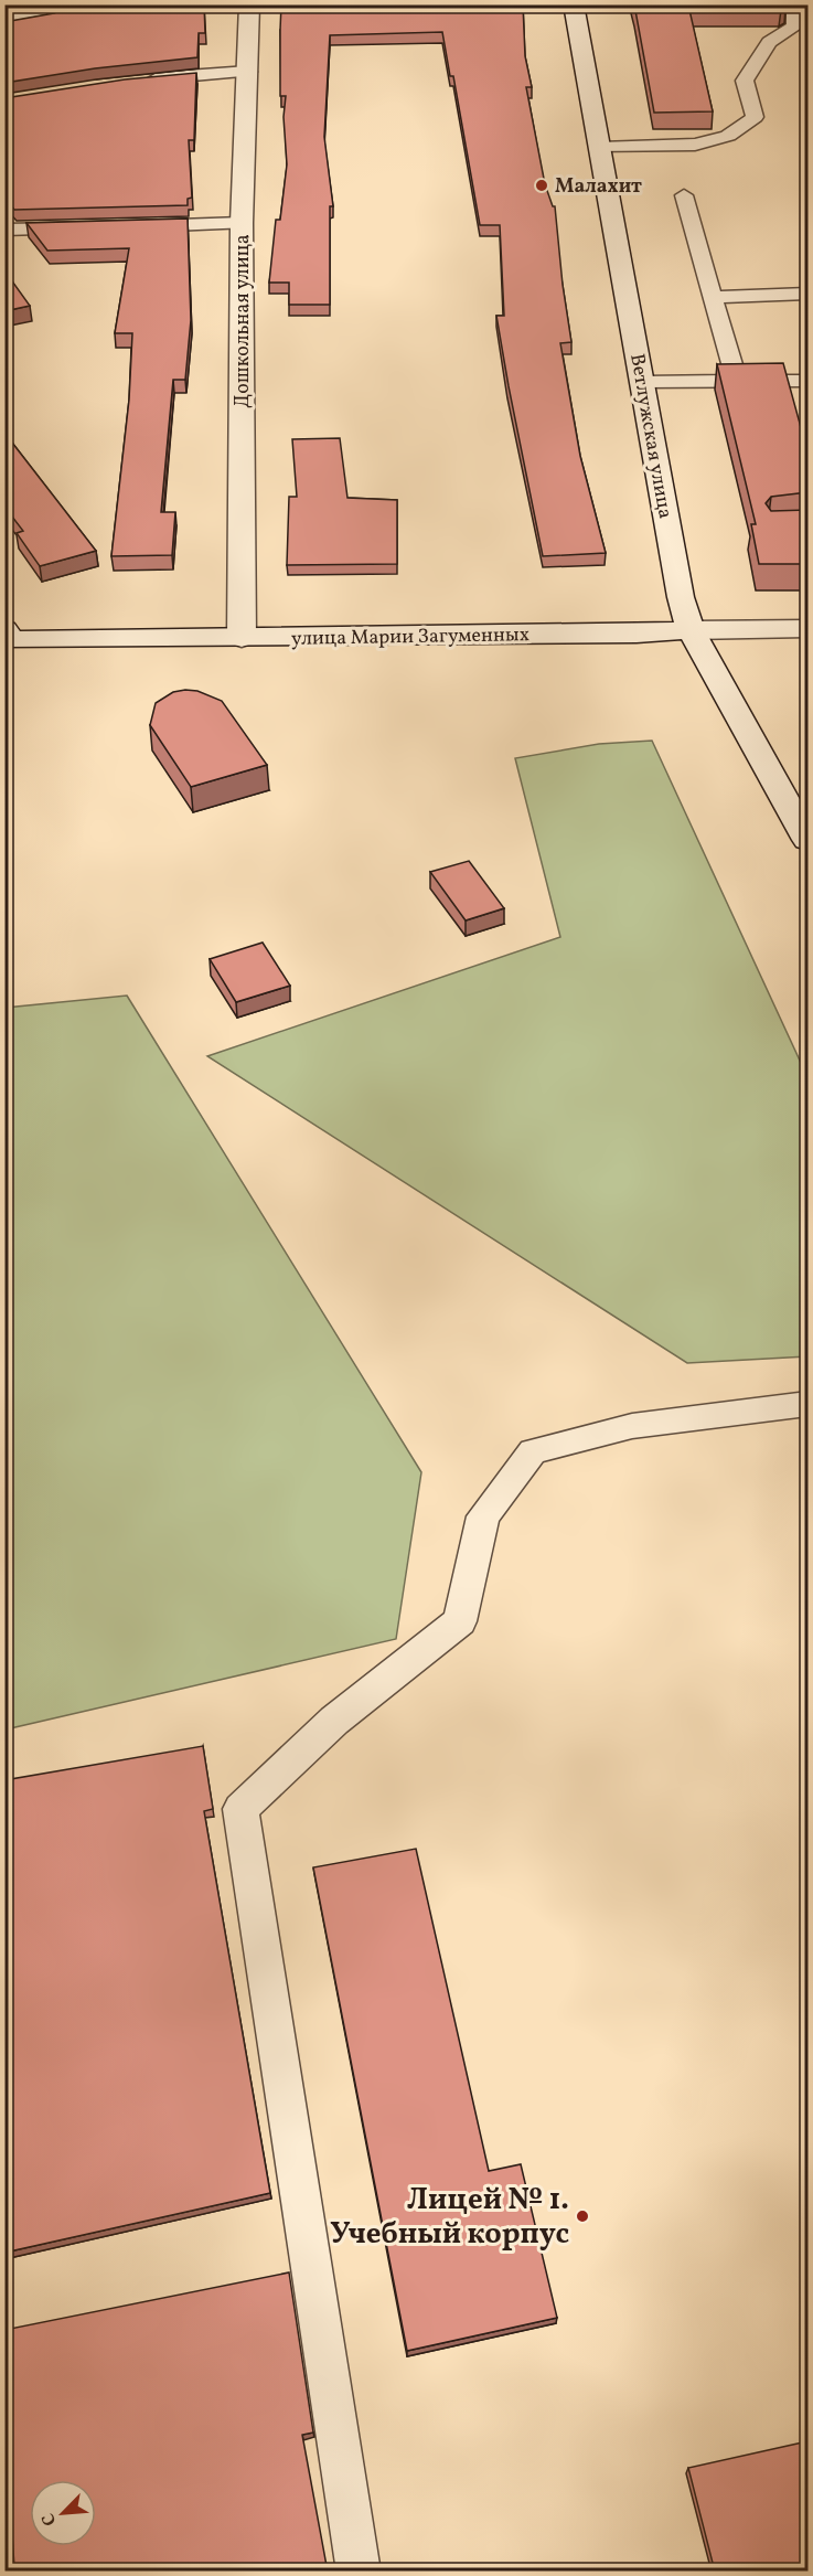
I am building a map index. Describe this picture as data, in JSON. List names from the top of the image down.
{
  "streets": {
    "street": ["Дошкольная улица", "Ветлужская улица", "улица Марии Загуменных"]
  },
  "crossings": [
    ["Дошкольная улица", "улица Марии Загуменных"],
    ["Ветлужская улица", "улица Марии Загуменных"]
  ],
  "places": ["Малахит", "Лицей № 1. Учебный корпус"],
  "north": "bottom left"
}
